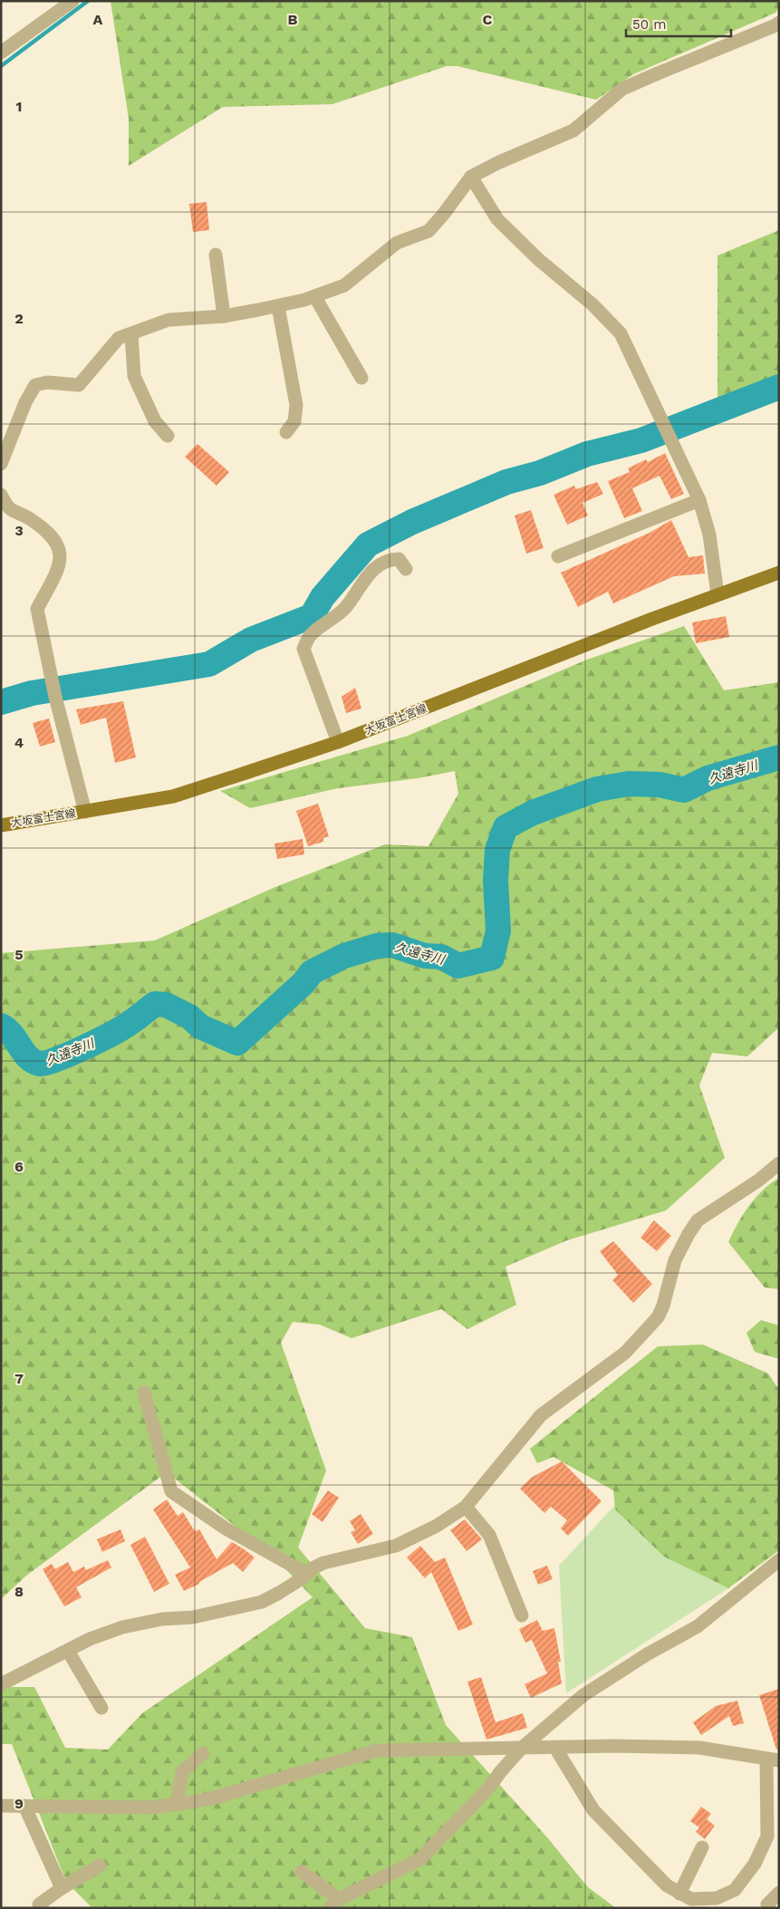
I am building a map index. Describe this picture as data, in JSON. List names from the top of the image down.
{
  "streets": {
    "main road": ["大坂富士宮線"]
  },
  "water": ["久遠寺川"],
  "scale_bar": "50 m",
  "grid": {
    "columns": ["A", "B", "C"],
    "rows": [
      "1",
      "2",
      "3",
      "4",
      "5",
      "6",
      "7",
      "8",
      "9"
    ]
  }
}
